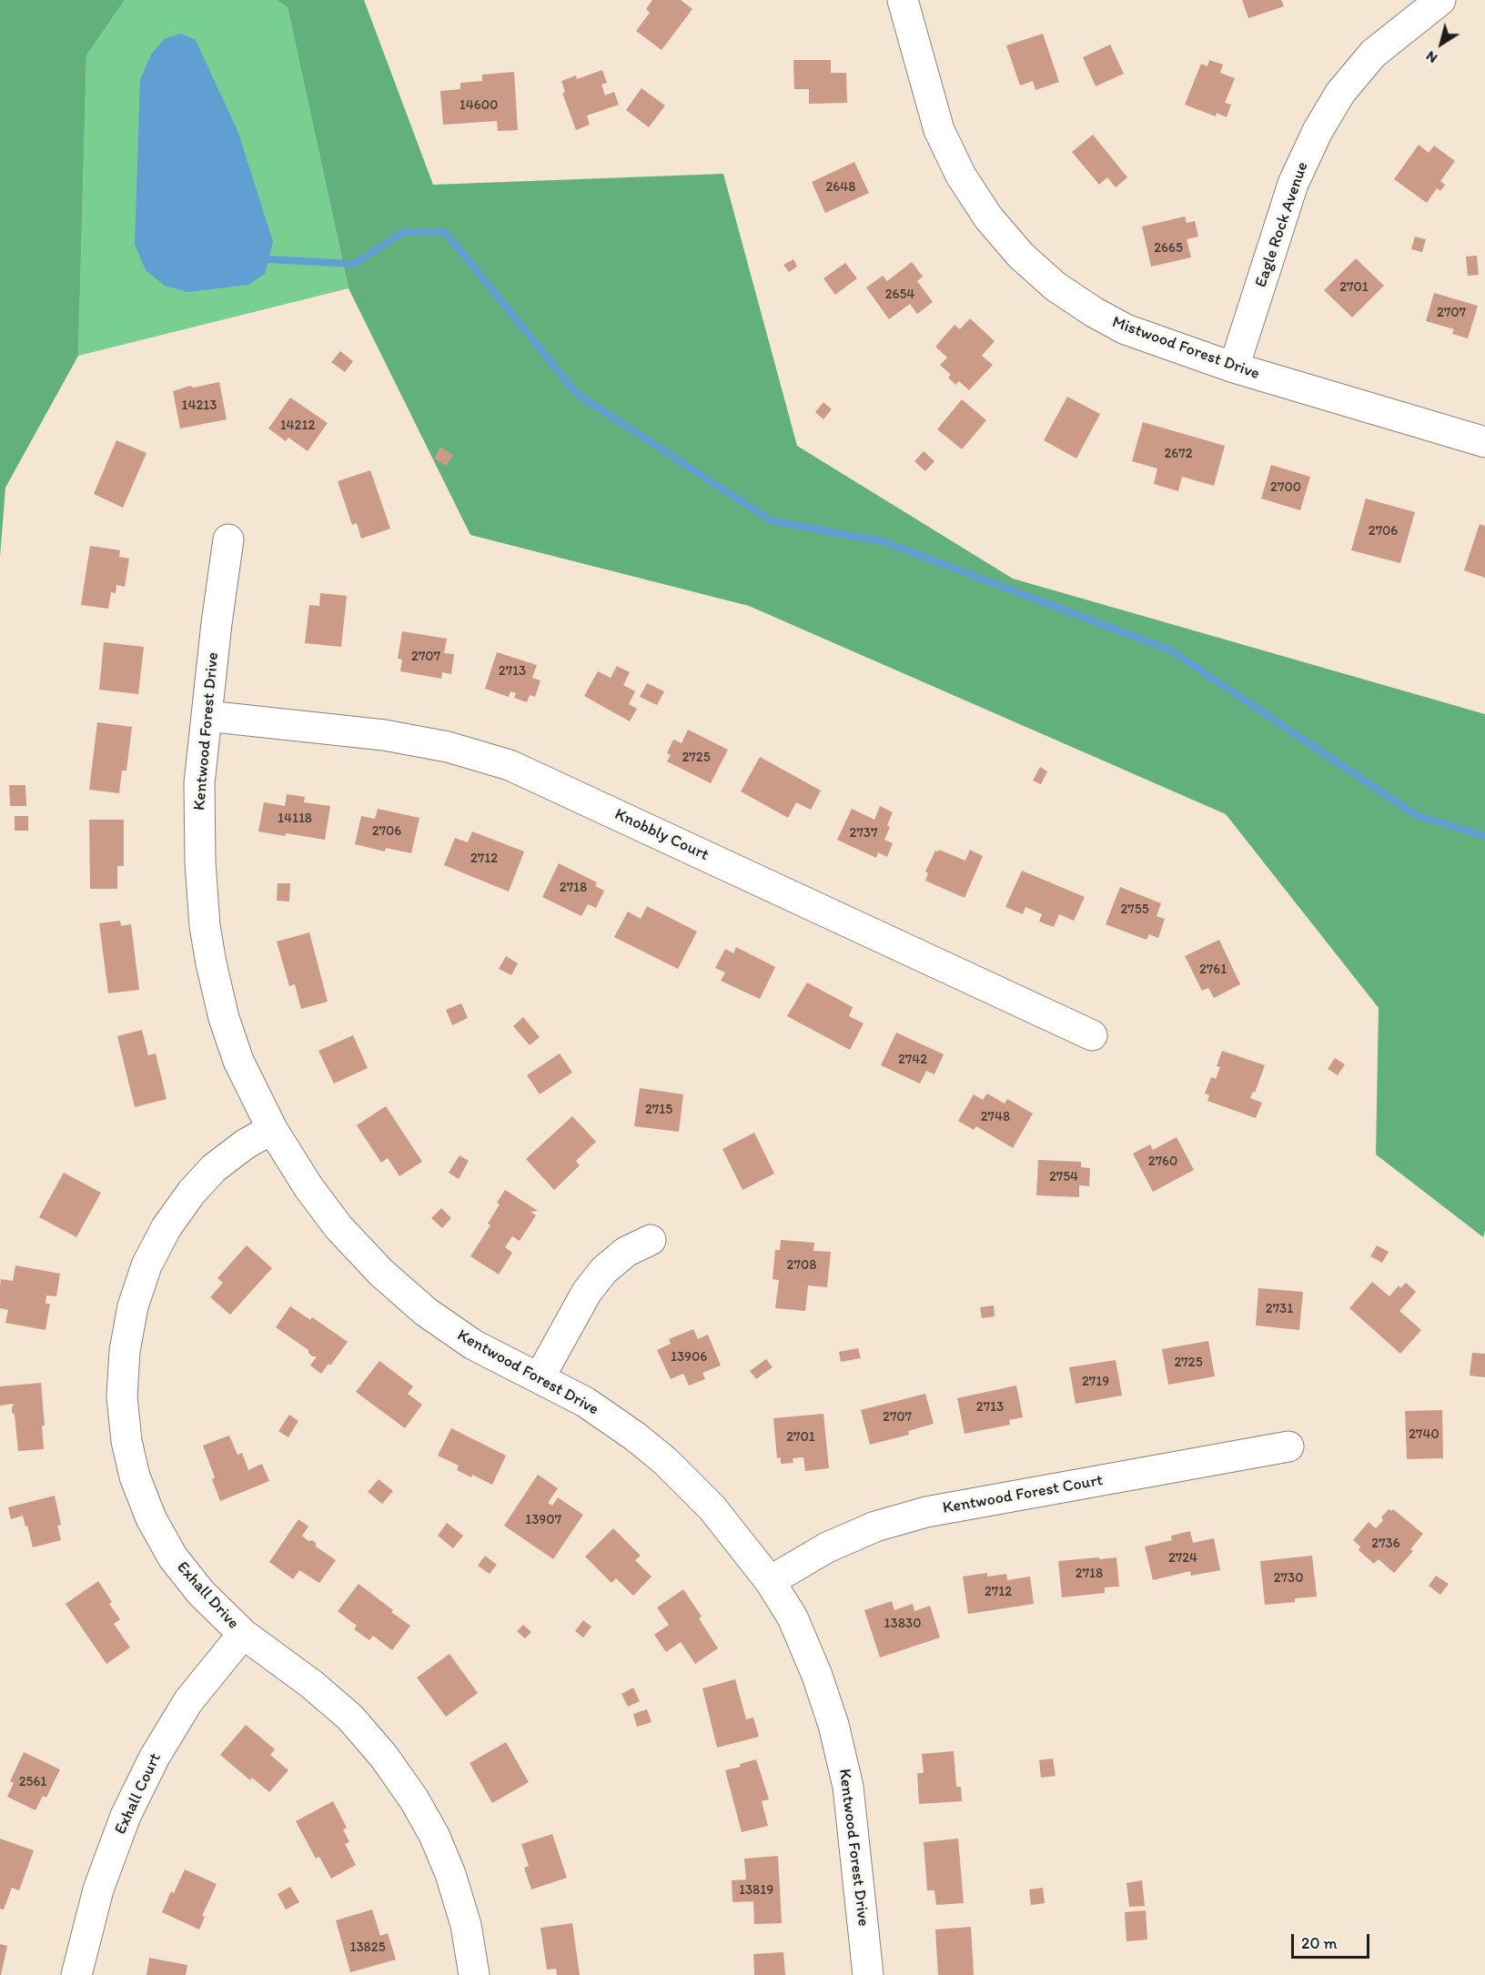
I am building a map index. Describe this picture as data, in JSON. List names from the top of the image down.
{
  "streets": {
    "street": [
      "Eagle Rock Avenue",
      "Mistwood Forest Drive",
      "Kentwood Forest Drive",
      "Knobbly Court",
      "Kentwood Forest Court",
      "Exhall Drive",
      "Exhall Court"
    ]
  },
  "crossings": [
    ["Eagle Rock Avenue", "Mistwood Forest Drive"],
    ["Kentwood Forest Drive", "Knobbly Court"],
    ["Kentwood Forest Drive", "Kentwood Forest Court"],
    ["Kentwood Forest Drive", "Exhall Drive"],
    ["Exhall Drive", "Exhall Court"]
  ],
  "house_numbers": [
    "14600",
    "2648",
    "2665",
    "2701",
    "2654",
    "2707",
    "14213",
    "14212",
    "2672",
    "2700",
    "2706",
    "2707",
    "2713",
    "2725",
    "14118",
    "2706",
    "2737",
    "2712",
    "2718",
    "2755",
    "2761",
    "2742",
    "2715",
    "2748",
    "2760",
    "2754",
    "2708",
    "2731",
    "13906",
    "2725",
    "2719",
    "2713",
    "2707",
    "2740",
    "2701",
    "13907",
    "2736",
    "2724",
    "2718",
    "2730",
    "2712",
    "13830",
    "2561",
    "13819",
    "13825"
  ],
  "scale_bar": "20 m",
  "north": "bottom left"
}
